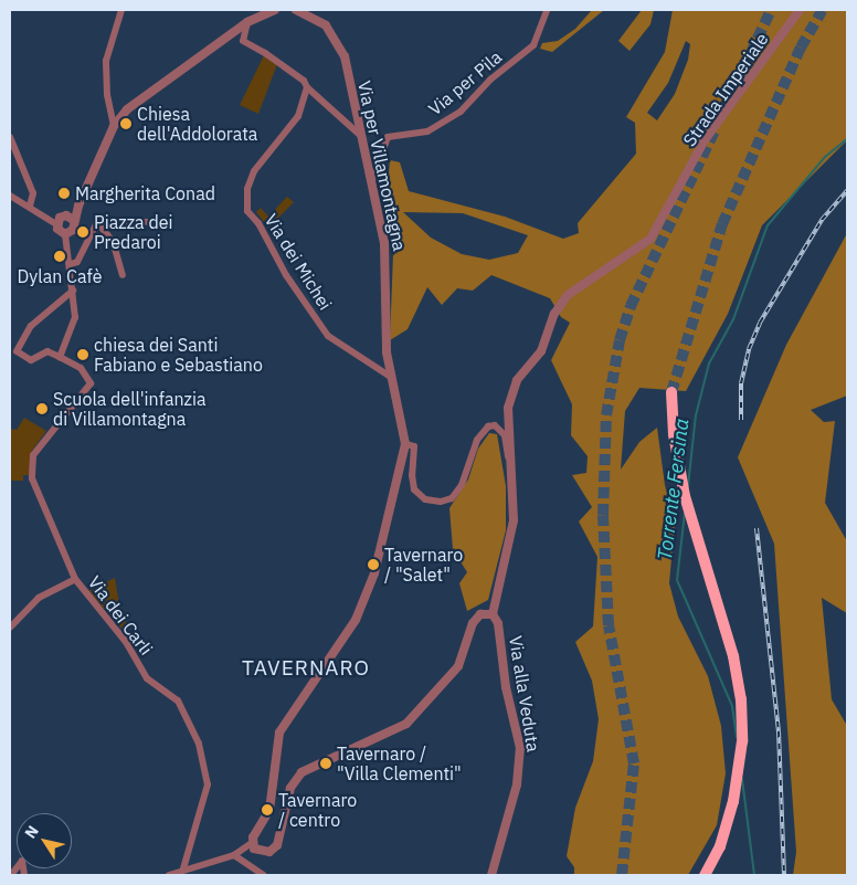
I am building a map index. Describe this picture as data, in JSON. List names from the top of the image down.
{
  "streets": {
    "street": [
      "Via per Pila",
      "Strada Imperiale",
      "Via per Villamontagna",
      "Via dei Michei",
      "Via dei Carli",
      "Via alla Veduta"
    ]
  },
  "crossings": [
    ["Via per Pila", "Via per Villamontagna"],
    ["Strada Imperiale", "Via alla Veduta"],
    ["Via per Villamontagna", "Via dei Michei"]
  ],
  "districts": ["TAVERNARO"],
  "water": ["Torrente Fersina"],
  "places": [
    "Chiesa dell'Addolorata",
    "Margherita Conad",
    "Piazza dei Predaroi",
    "Dylan Cafè",
    "chiesa dei Santi Fabiano e Sebastiano",
    "Scuola dell'infanzia di Villamontagna",
    "Tavernaro / \"Salet\"",
    "Tavernaro / \"Villa Clementi\"",
    "Tavernaro / centro"
  ],
  "north": "top left"
}
